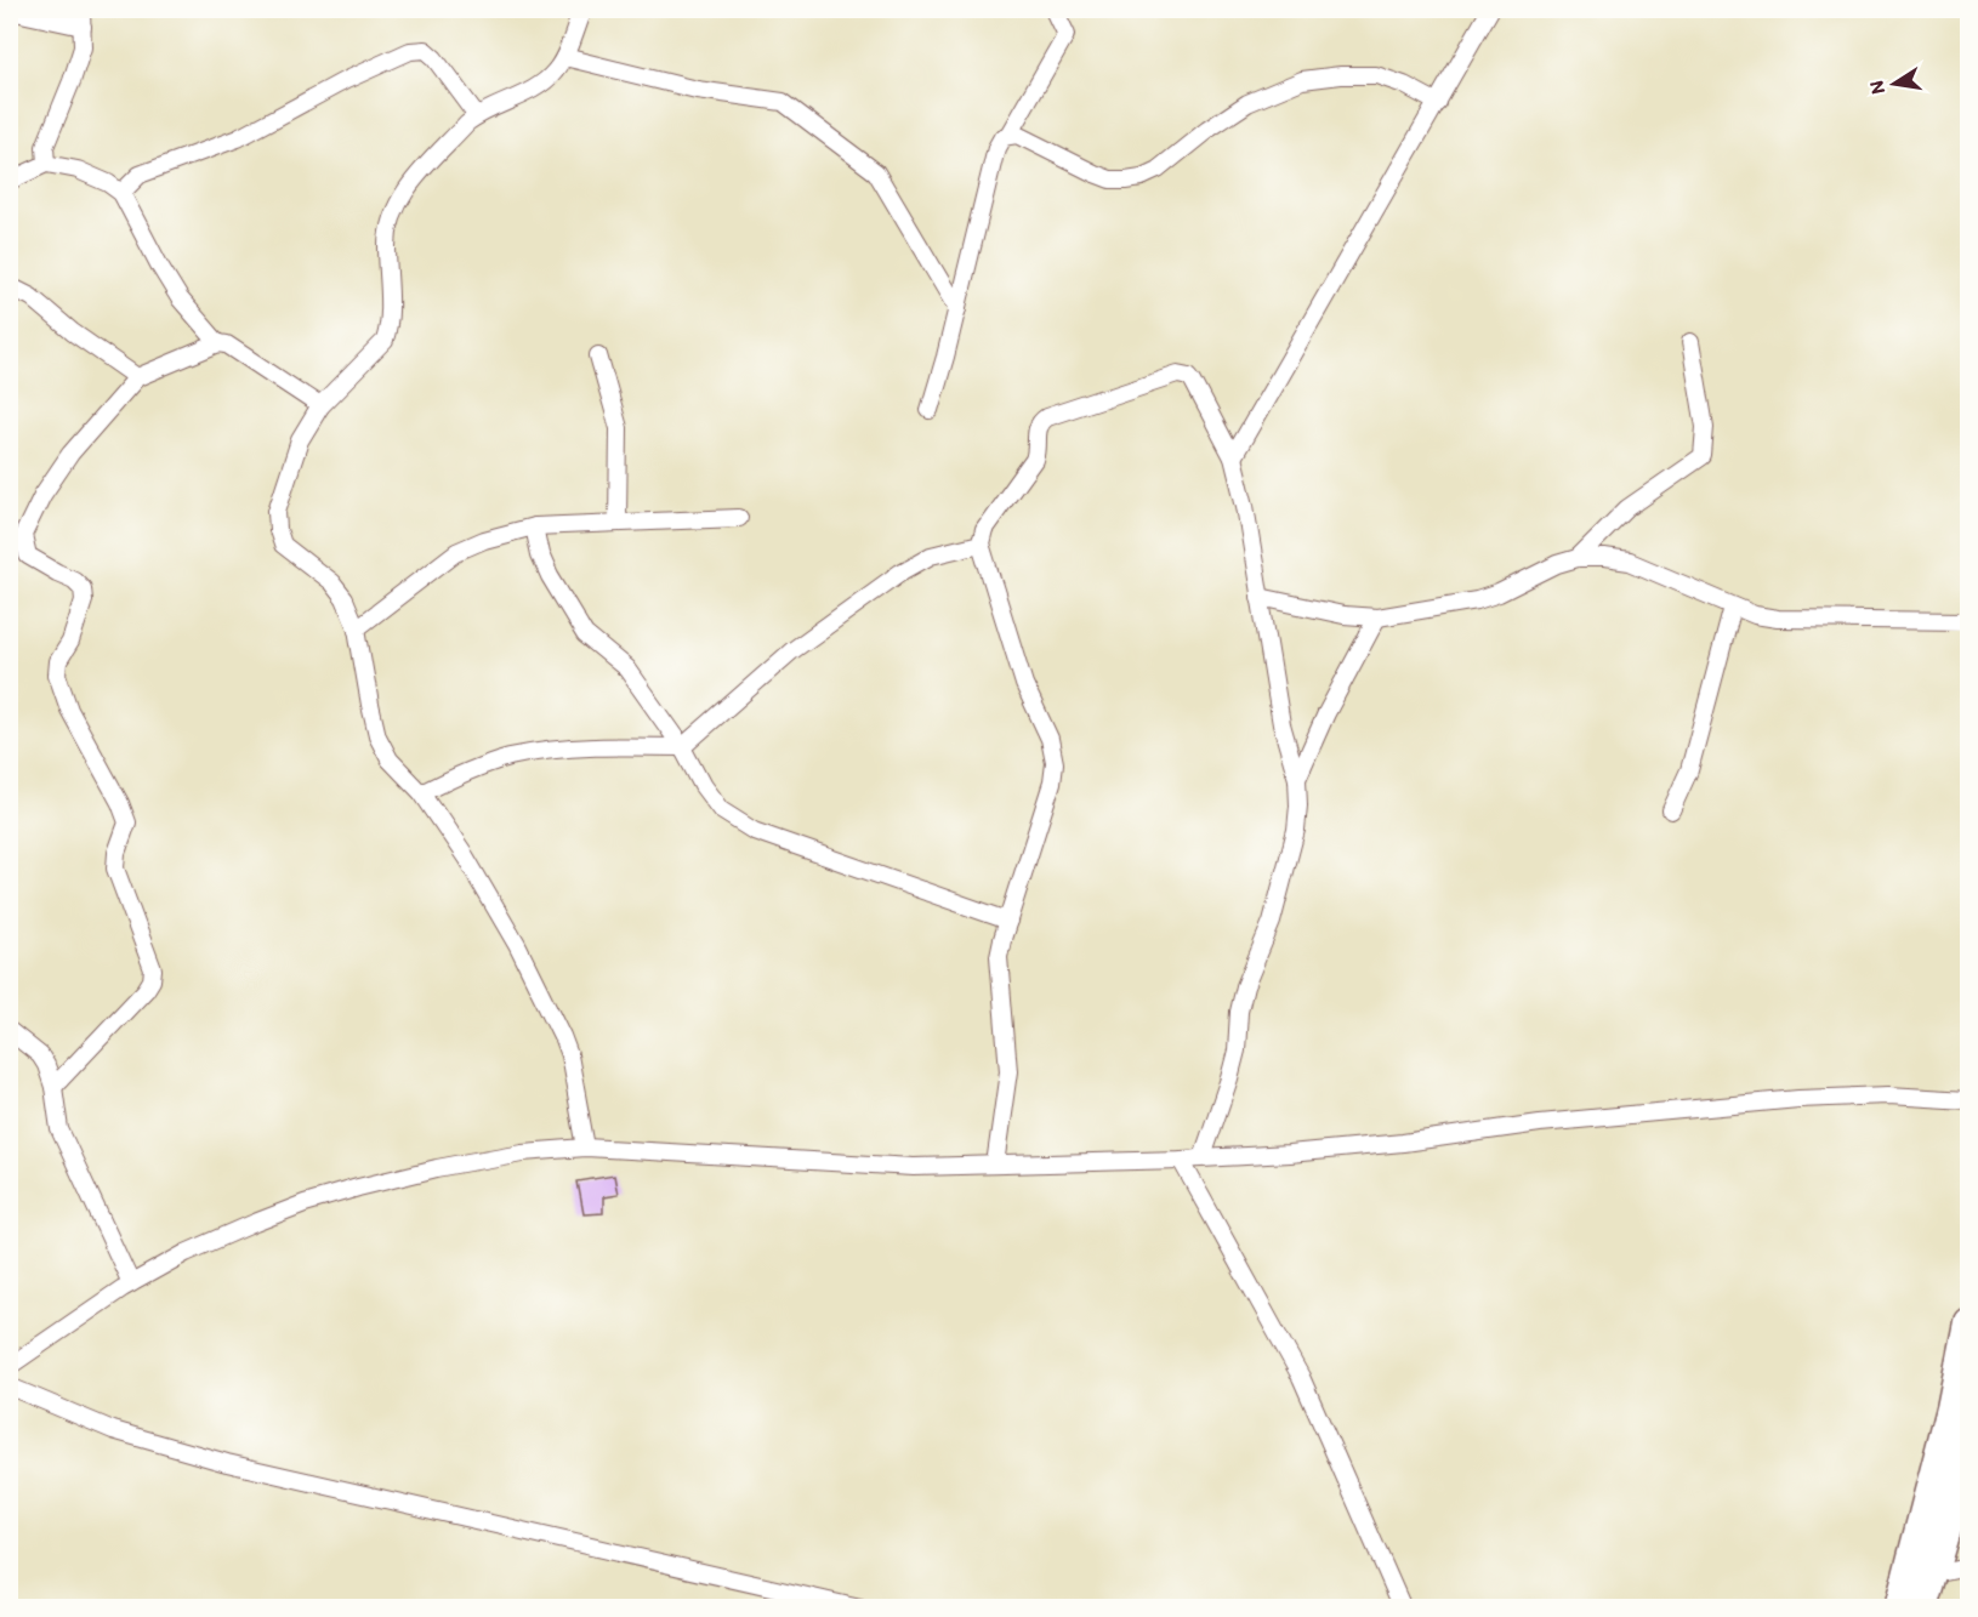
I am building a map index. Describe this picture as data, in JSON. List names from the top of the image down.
{
  "north": "left"
}
